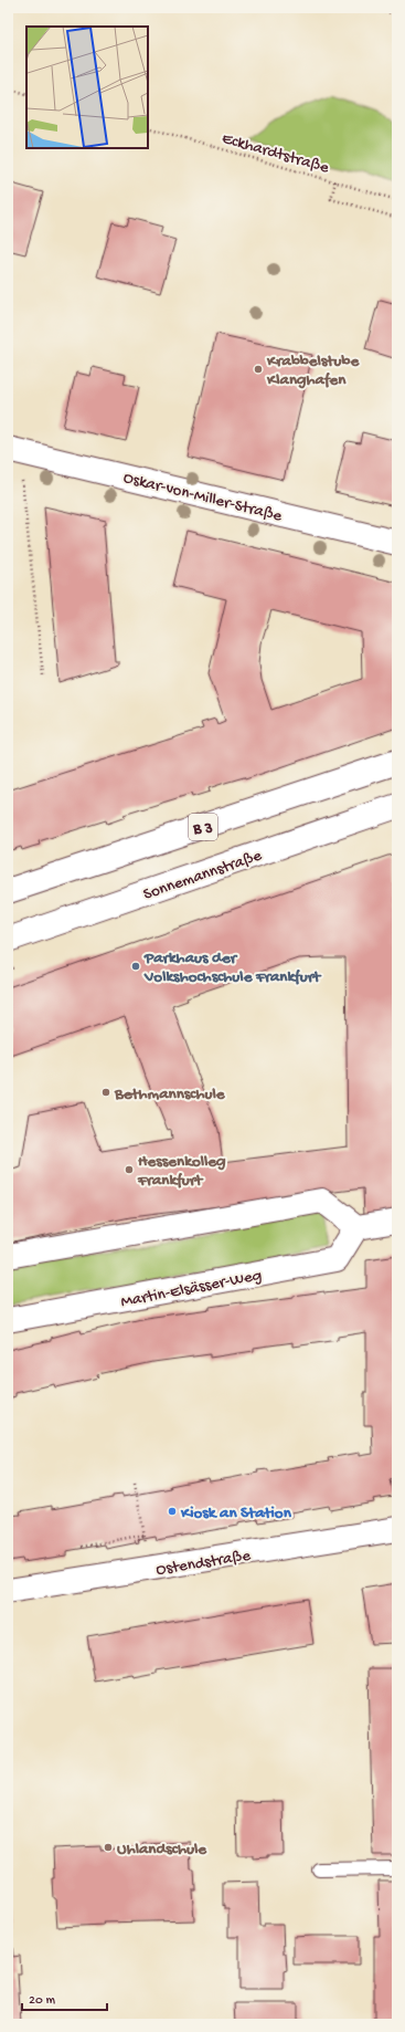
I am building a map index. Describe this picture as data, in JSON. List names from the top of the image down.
{
  "streets": {
    "street": [
      "Oskar-von-Miller-Straße",
      "B 3",
      "Sonnemannstraße",
      "Martin-Elsässer-Weg",
      "Ostendstraße"
    ],
    "path": ["Eckhardtstraße"]
  },
  "places": [
    "Krabbelstube Klanghafen",
    "Parkhaus der Volkshochschule Frankfurt",
    "Bethmannschule",
    "Hessenkolleg Frankfurt",
    "Kiosk an Station",
    "Uhlandschule"
  ],
  "scale_bar": "20 m"
}
